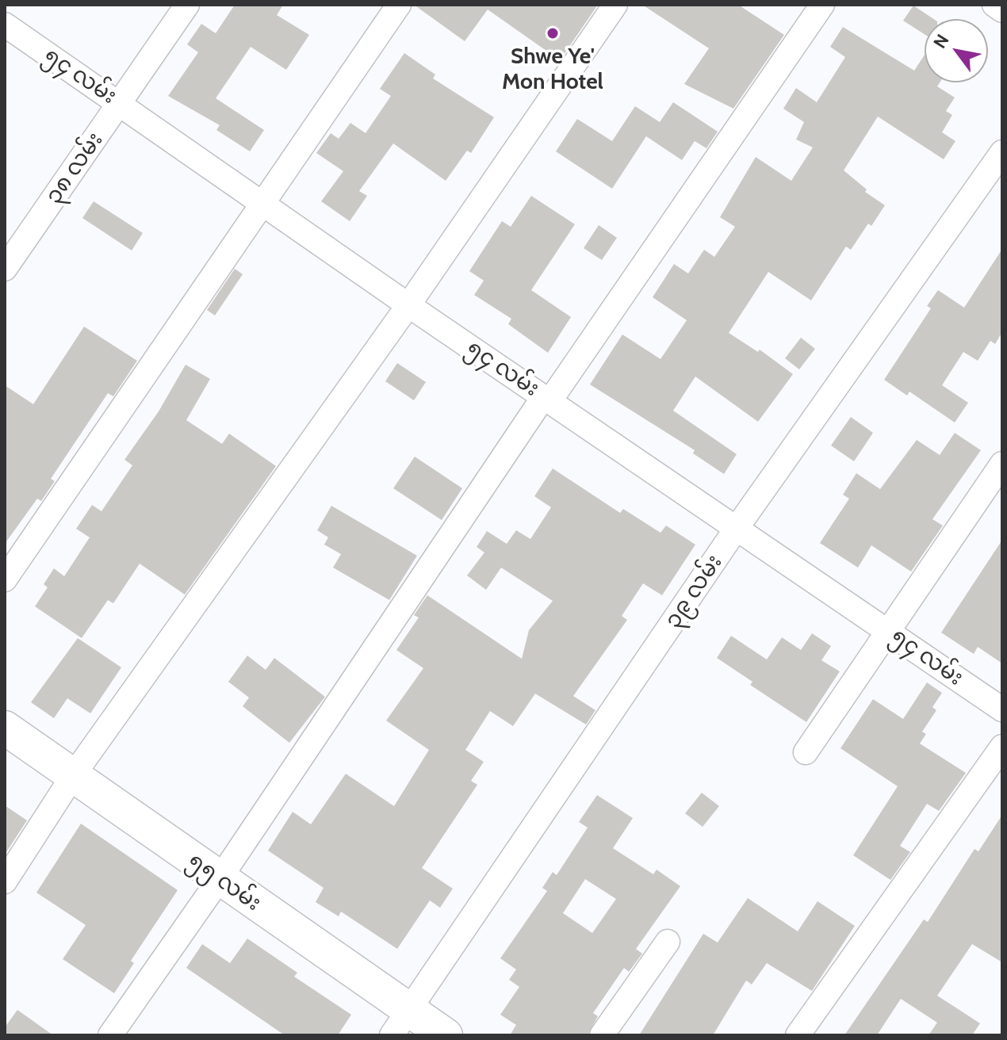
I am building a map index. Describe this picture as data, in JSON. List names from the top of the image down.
{
  "streets": {
    "main road": ["၅၅ လမ်း"],
    "street": ["၅၄ လမ်း", "၃၈ လမ်း", "၃၉ လမ်း"]
  },
  "crossings": [
    ["၅၄ လမ်း", "၃၈ လမ်း"],
    ["၅၄ လမ်း", "၃၉ လမ်း"],
    ["၃၉ လမ်း", "၅၅ လမ်း"]
  ],
  "places": ["Shwe Ye' Mon Hotel"],
  "north": "top left"
}
